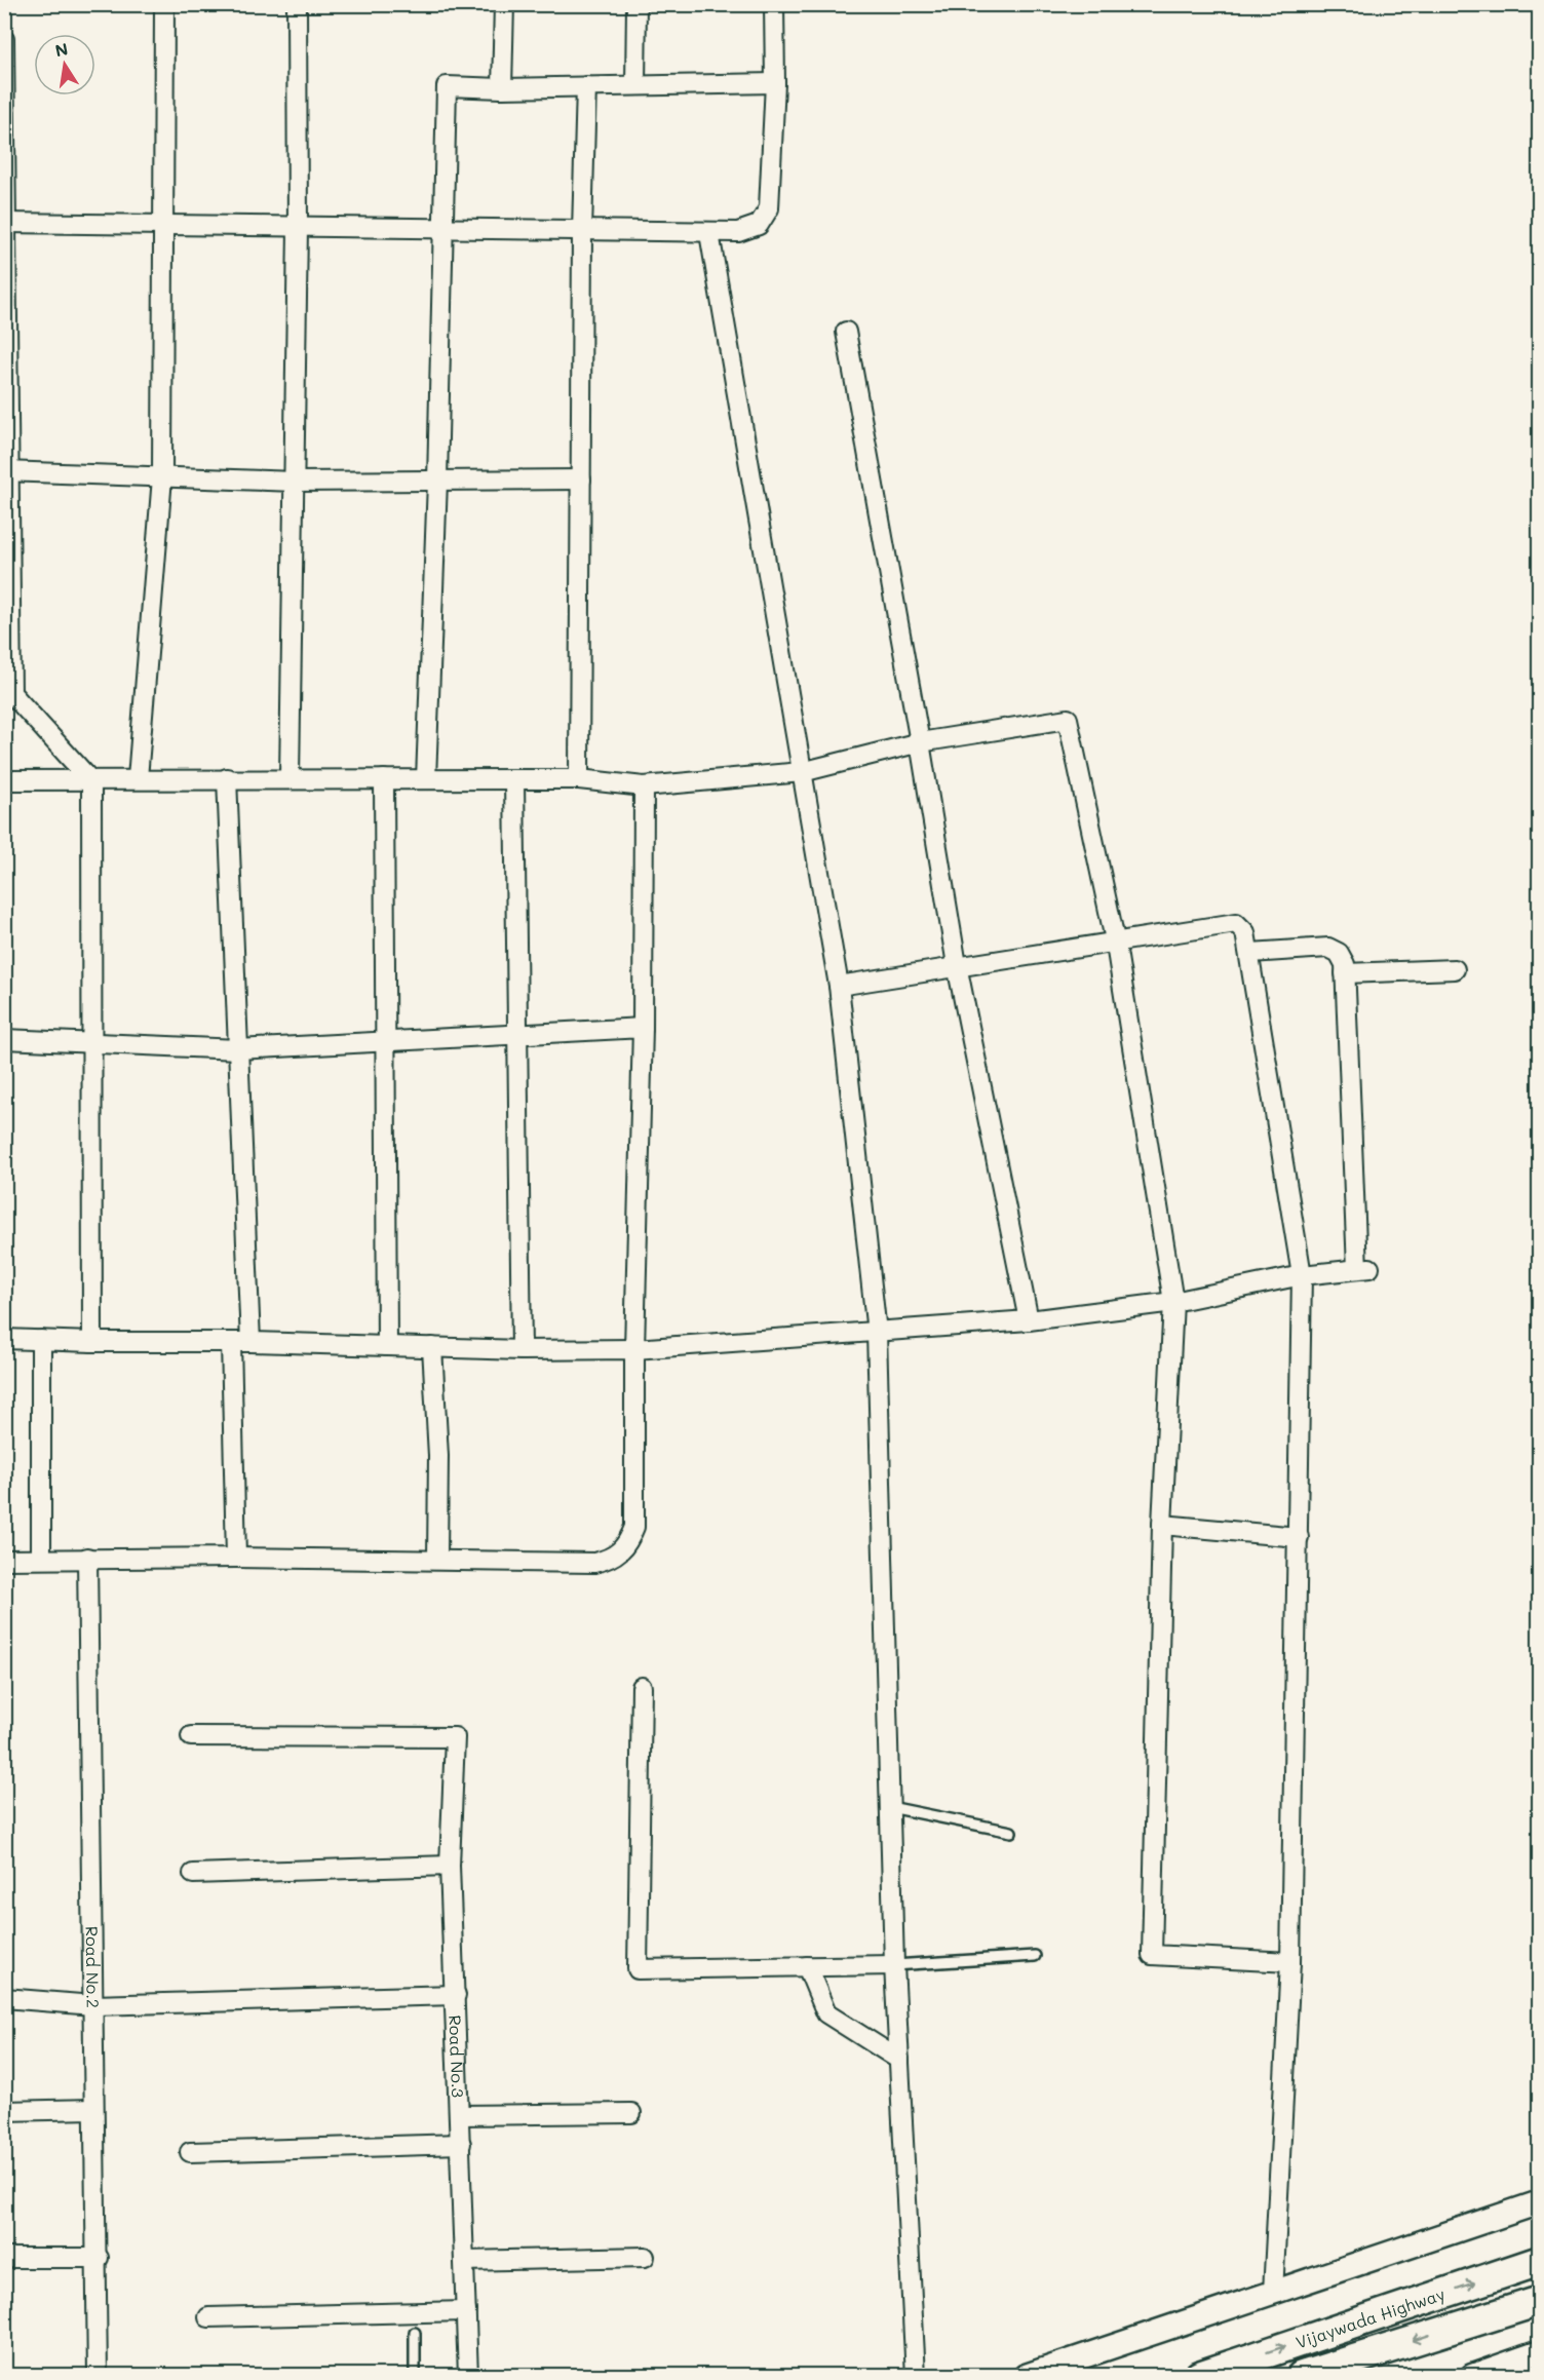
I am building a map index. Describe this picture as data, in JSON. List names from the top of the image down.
{
  "streets": {
    "highway": ["Vijaywada Highway"],
    "street": ["Road No.2", "Road No.3"]
  },
  "north": "top"
}
